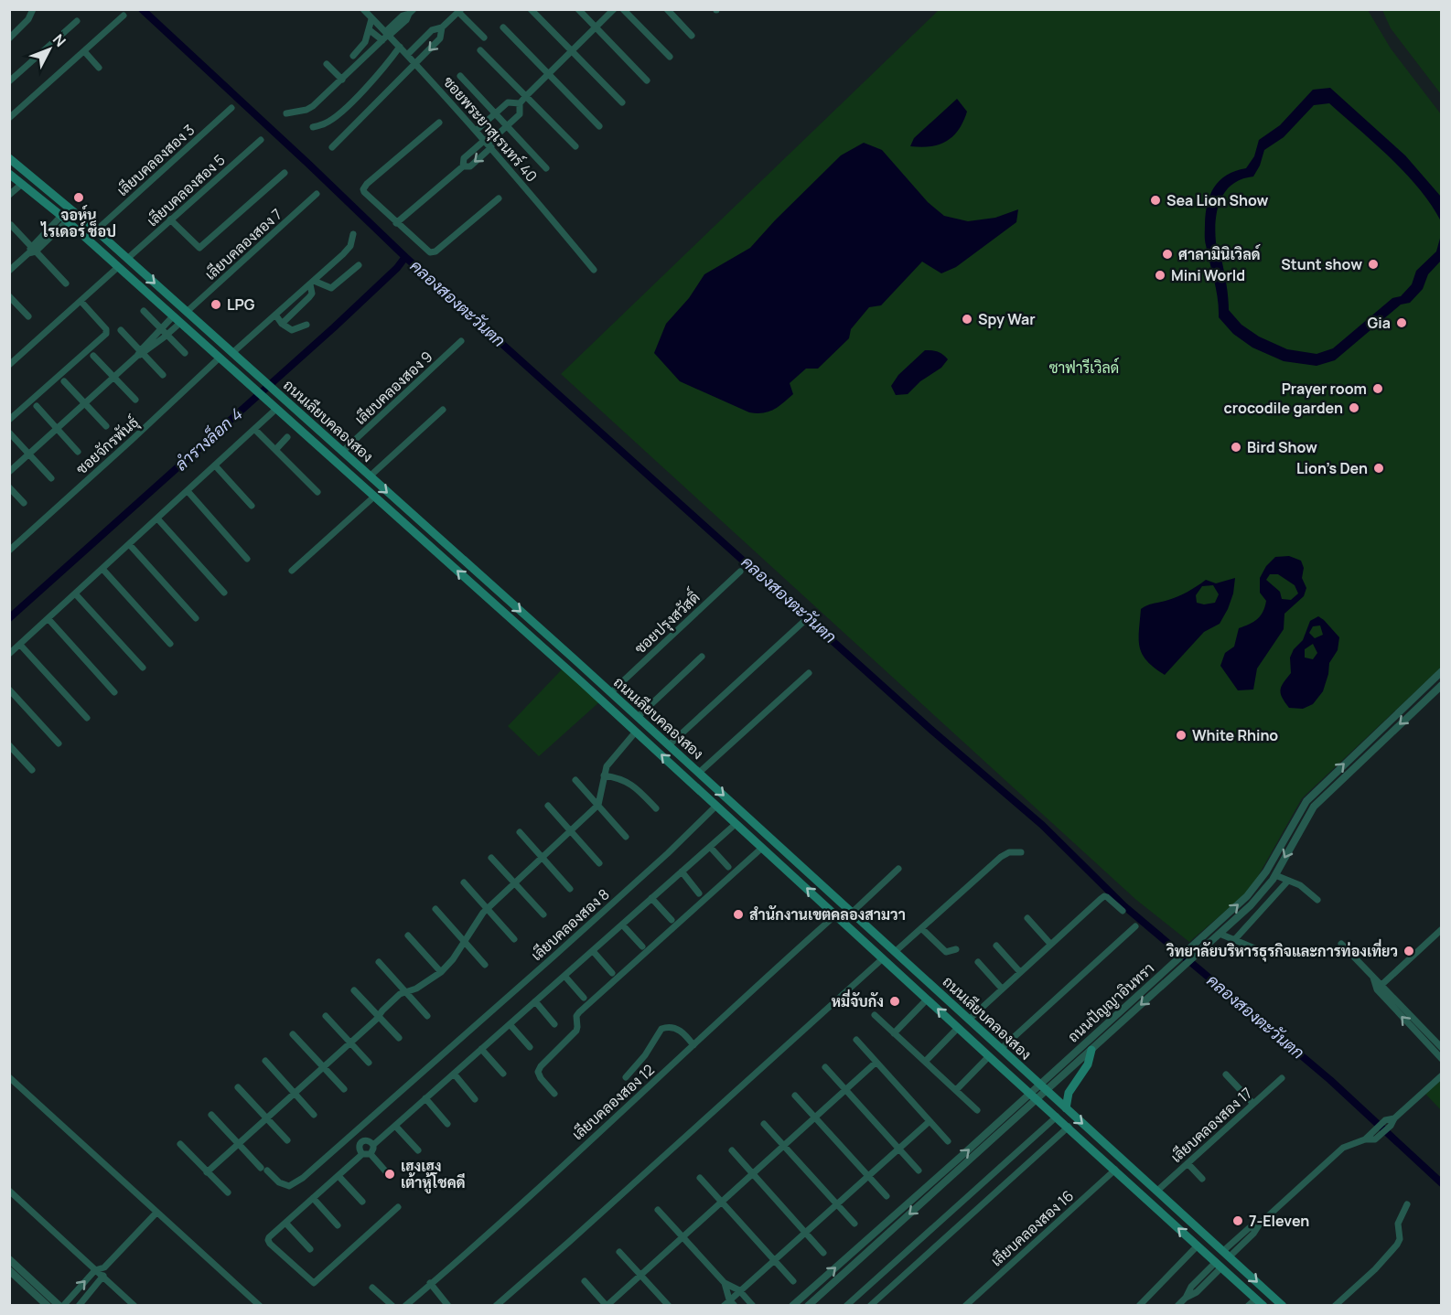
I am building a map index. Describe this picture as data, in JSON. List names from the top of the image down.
{
  "streets": {
    "main road": ["ถนนเลียบคลองสอง"],
    "street": [
      "ซอยพระยาสุเรนทร์ 40",
      "เลียบคลองสอง 3",
      "เลียบคลองสอง 5",
      "เลียบคลองสอง 7",
      "เลียบคลองสอง 9",
      "ซอยจักรพันธุ์",
      "ซอยปรุงสวัสดิ์",
      "เลียบคลองสอง 8",
      "ถนนปัญญาอินทรา",
      "เลียบคลองสอง 12",
      "เลียบคลองสอง 17",
      "เลียบคลองสอง 16"
    ]
  },
  "crossings": [
    ["เลียบคลองสอง 3", "ถนนเลียบคลองสอง"],
    ["เลียบคลองสอง 5", "ถนนเลียบคลองสอง"],
    ["เลียบคลองสอง 7", "ถนนเลียบคลองสอง"],
    ["เลียบคลองสอง 9", "ถนนเลียบคลองสอง"],
    ["ถนนเลียบคลองสอง", "ซอยจักรพันธุ์"],
    ["ถนนเลียบคลองสอง", "ซอยปรุงสวัสดิ์"],
    ["ถนนเลียบคลองสอง", "เลียบคลองสอง 8"],
    ["ถนนเลียบคลองสอง", "ถนนปัญญาอินทรา"],
    ["ถนนเลียบคลองสอง", "เลียบคลองสอง 12"],
    ["ถนนเลียบคลองสอง", "เลียบคลองสอง 17"],
    ["ถนนเลียบคลองสอง", "เลียบคลองสอง 16"]
  ],
  "water": ["คลองสองตะวันตก", "ลำรางล็อก 4"],
  "parks": ["ซาฟารีเวิลด์"],
  "places": [
    "จอห์น ไรเดอร์ ช็อป",
    "Sea Lion Show",
    "ศาลามินิเวิลด์",
    "Stunt show",
    "Mini World",
    "LPG",
    "Spy War",
    "Gia",
    "Prayer room",
    "crocodile garden",
    "Bird Show",
    "Lion's Den",
    "White Rhino",
    "สำนักงานเขตคลองสามวา",
    "วิทยาลัยบริหารธุรกิจและการท่องเที่ยว",
    "หมี่จับกัง",
    "เฮงเฮง เต้าหู้โชคดี",
    "7-Eleven"
  ],
  "north": "top right"
}
